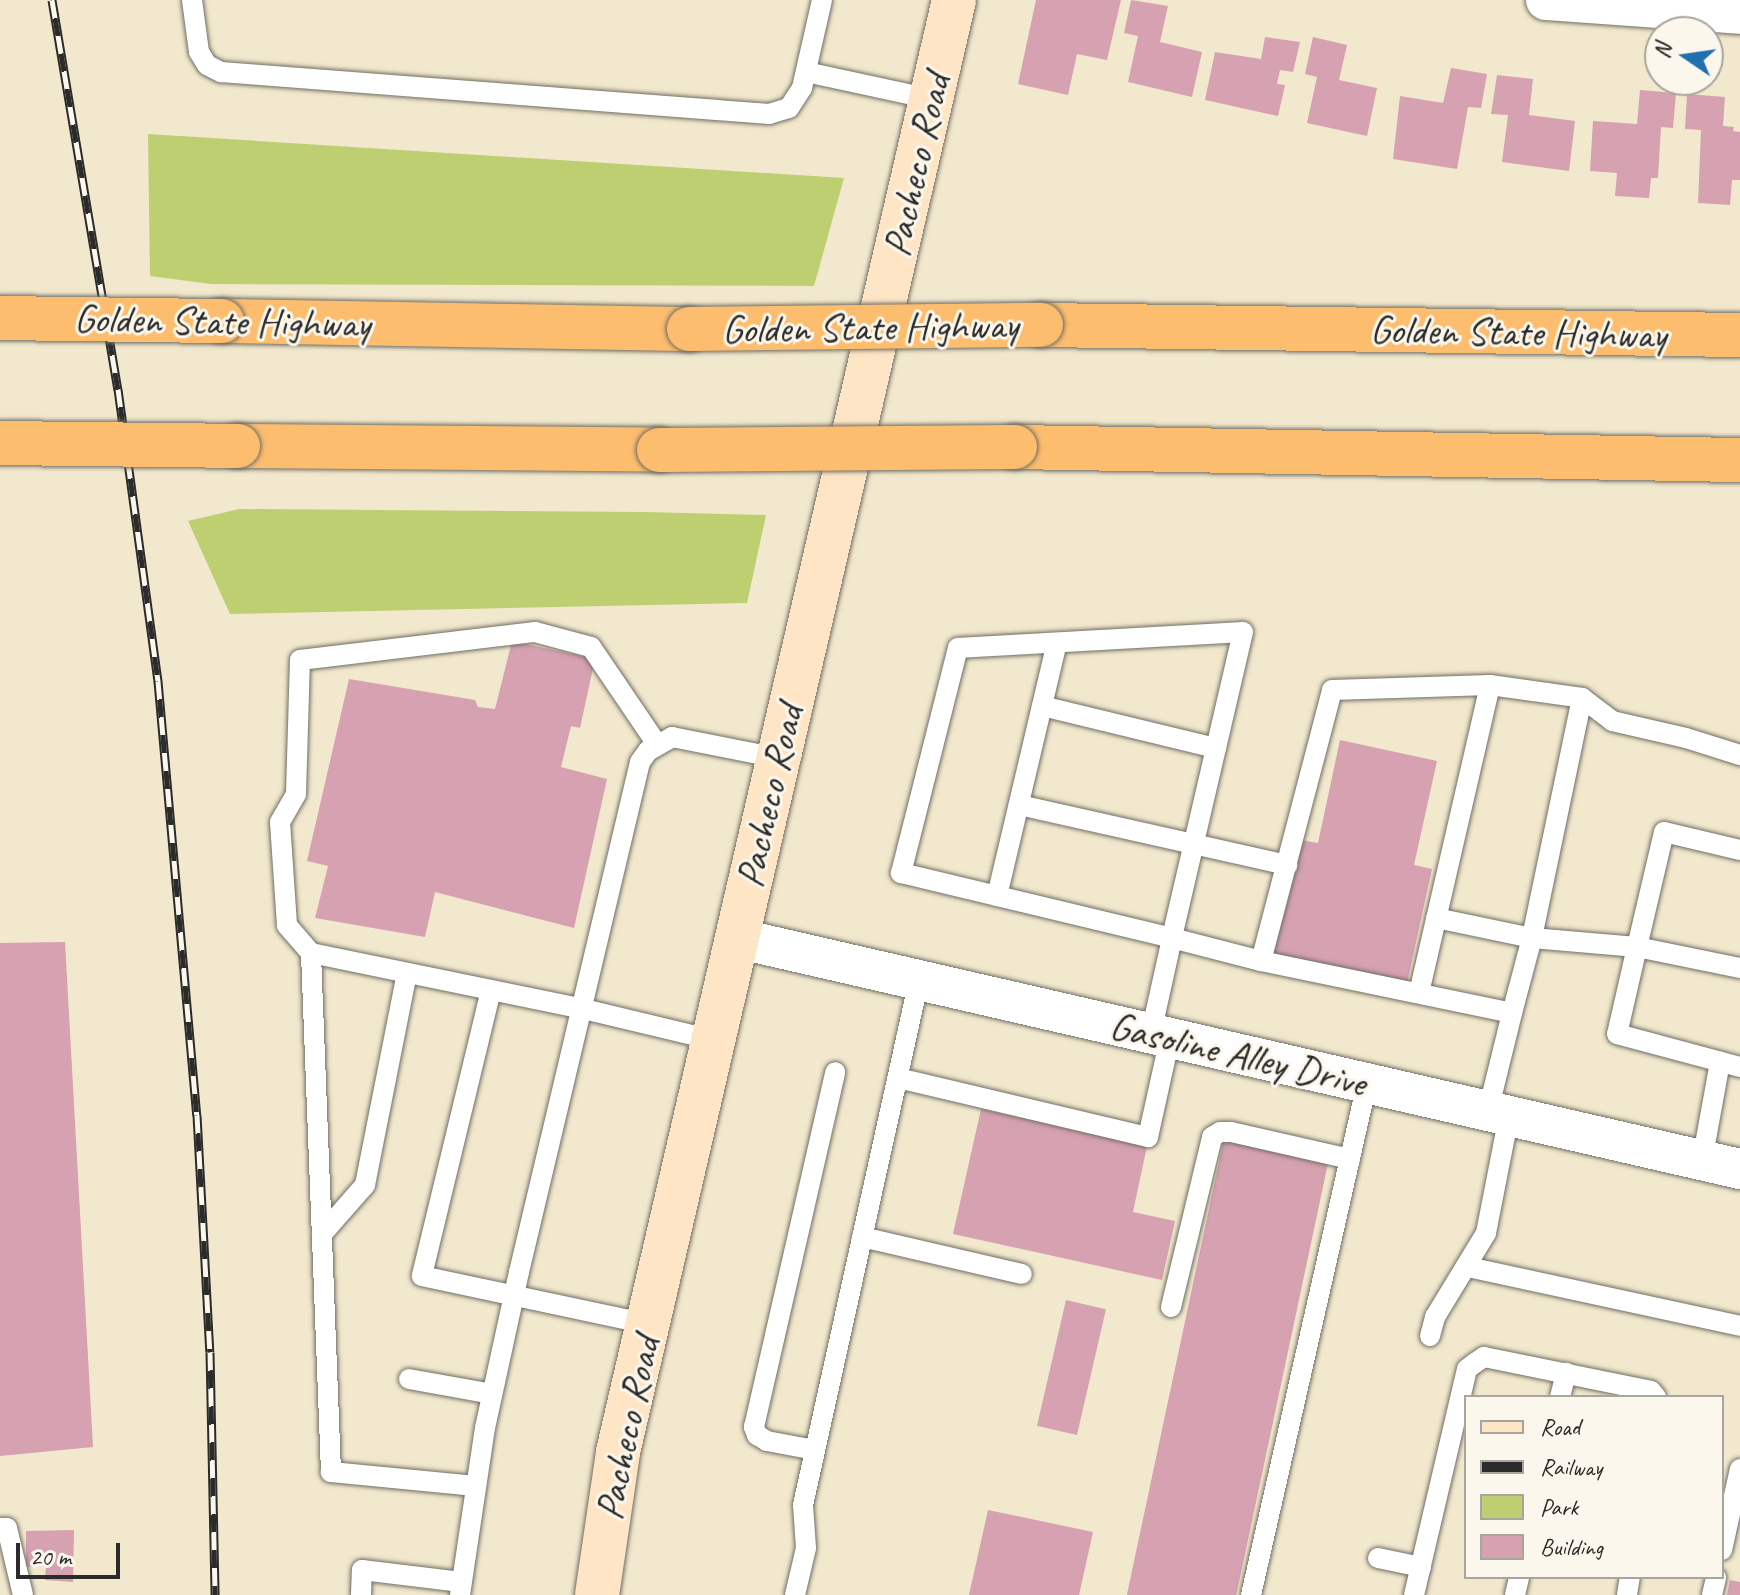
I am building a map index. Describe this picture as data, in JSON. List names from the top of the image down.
{
  "streets": {
    "highway": ["Golden State Highway"],
    "street": ["Pacheco Road", "Gasoline Alley Drive"]
  },
  "crossings": [
    ["Pacheco Road", "Gasoline Alley Drive"]
  ],
  "legend": [
    "Road",
    "Railway",
    "Park",
    "Building"
  ],
  "scale_bar": "20 m",
  "north": "left"
}
